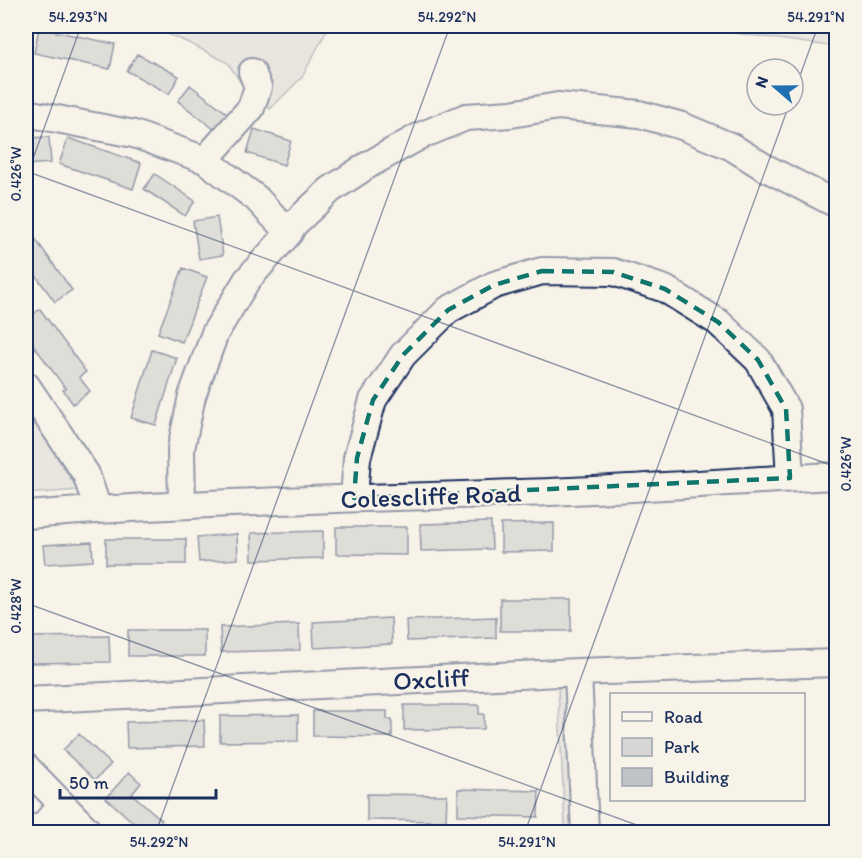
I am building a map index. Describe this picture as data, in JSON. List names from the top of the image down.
{
  "streets": {
    "street": ["Colescliffe Road", "Oxcliff"]
  },
  "legend": ["Road", "Park", "Building"],
  "scale_bar": "50 m",
  "north": "left",
  "coordinates": [
    "54.293°N",
    "54.292°N",
    "54.291°N",
    "0.426°W",
    "0.428°W"
  ]
}
